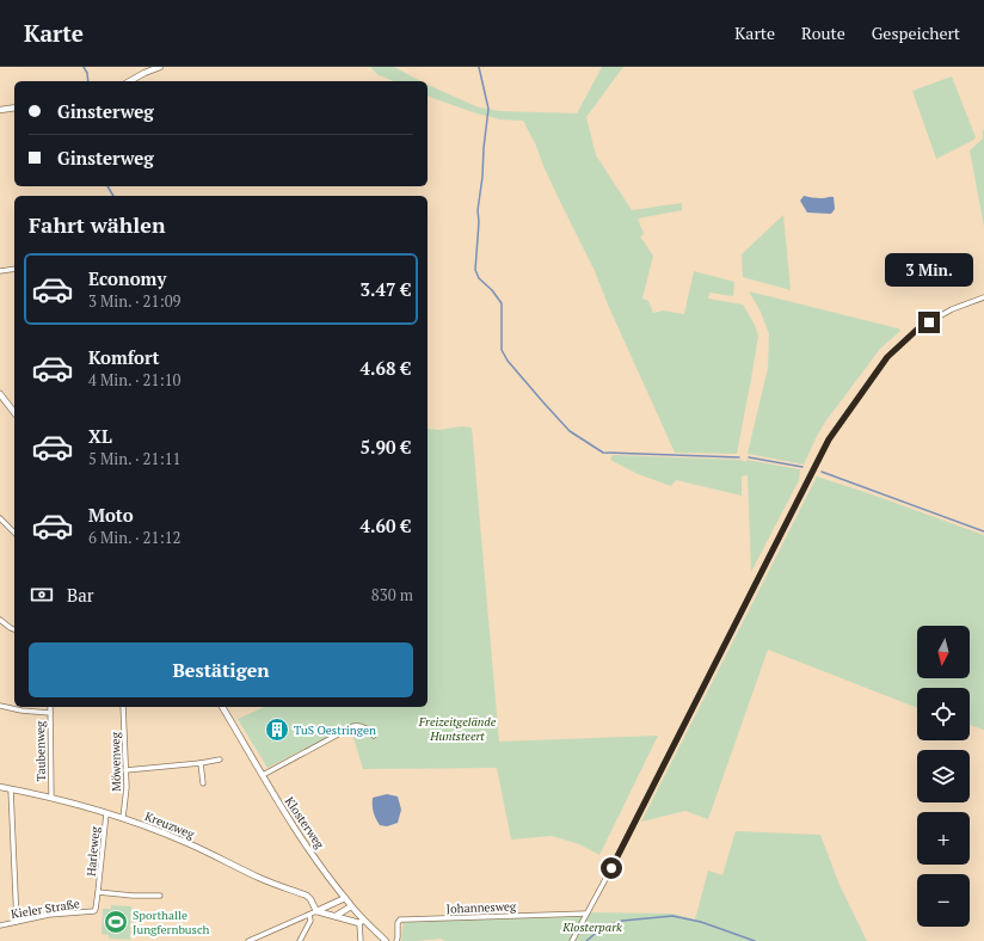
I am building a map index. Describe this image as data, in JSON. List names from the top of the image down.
{
  "streets": {
    "street": [
      "Taubenweg",
      "Möwenweg",
      "Klosterweg",
      "Kreuzweg",
      "Harleweg",
      "Johannesweg",
      "Kieler Straße"
    ]
  },
  "crossings": [
    ["Taubenweg", "Kreuzweg"],
    ["Möwenweg", "Kreuzweg"],
    ["Kreuzweg", "Harleweg"],
    ["Harleweg", "Kieler Straße"]
  ],
  "parks": ["Freizeitgelände Huntsteert", "Klosterpark"],
  "places": {
    "building": ["TuS Oestringen"],
    "sports": ["Sporthalle Jungfernbusch"]
  },
  "north": "bottom",
  "page": {
    "header": "Karte",
    "nav": ["Karte", "Route", "Gespeichert"],
    "banner": ["Ginsterweg", "Ginsterweg"],
    "heading": "Fahrt wählen",
    "bubble": "3 Min.",
    "list": [
      {
        "name": "Economy",
        "note": "3 Min. · 21:09",
        "value": "3.47 €"
      },
      {
        "name": "Komfort",
        "note": "4 Min. · 21:10",
        "value": "4.68 €"
      },
      {
        "name": "XL",
        "note": "5 Min. · 21:11",
        "value": "5.90 €"
      },
      {
        "name": "Moto",
        "note": "6 Min. · 21:12",
        "value": "4.60 €"
      }
    ],
    "pay": ["Bar", "830 m"],
    "map_buttons": ["+", "−"],
    "buttons": "Bestätigen"
  }
}
